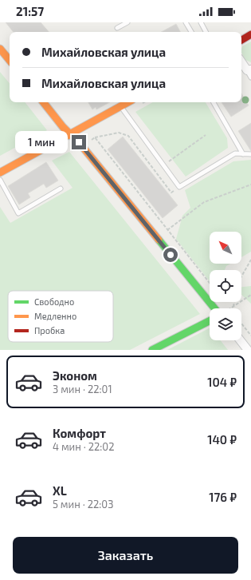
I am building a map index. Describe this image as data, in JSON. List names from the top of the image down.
{
  "legend": ["Свободно", "Медленно", "Пробка"],
  "north": "top left",
  "page": {
    "status": "21:57",
    "banner": ["Михайловская улица", "Михайловская улица"],
    "bubble": "1 мин",
    "list": [
      {
        "name": "Эконом",
        "note": "3 мин · 22:01",
        "value": "104 ₽"
      },
      {
        "name": "Комфорт",
        "note": "4 мин · 22:02",
        "value": "140 ₽"
      },
      {
        "name": "XL",
        "note": "5 мин · 22:03",
        "value": "176 ₽"
      }
    ],
    "buttons": "Заказать"
  }
}
